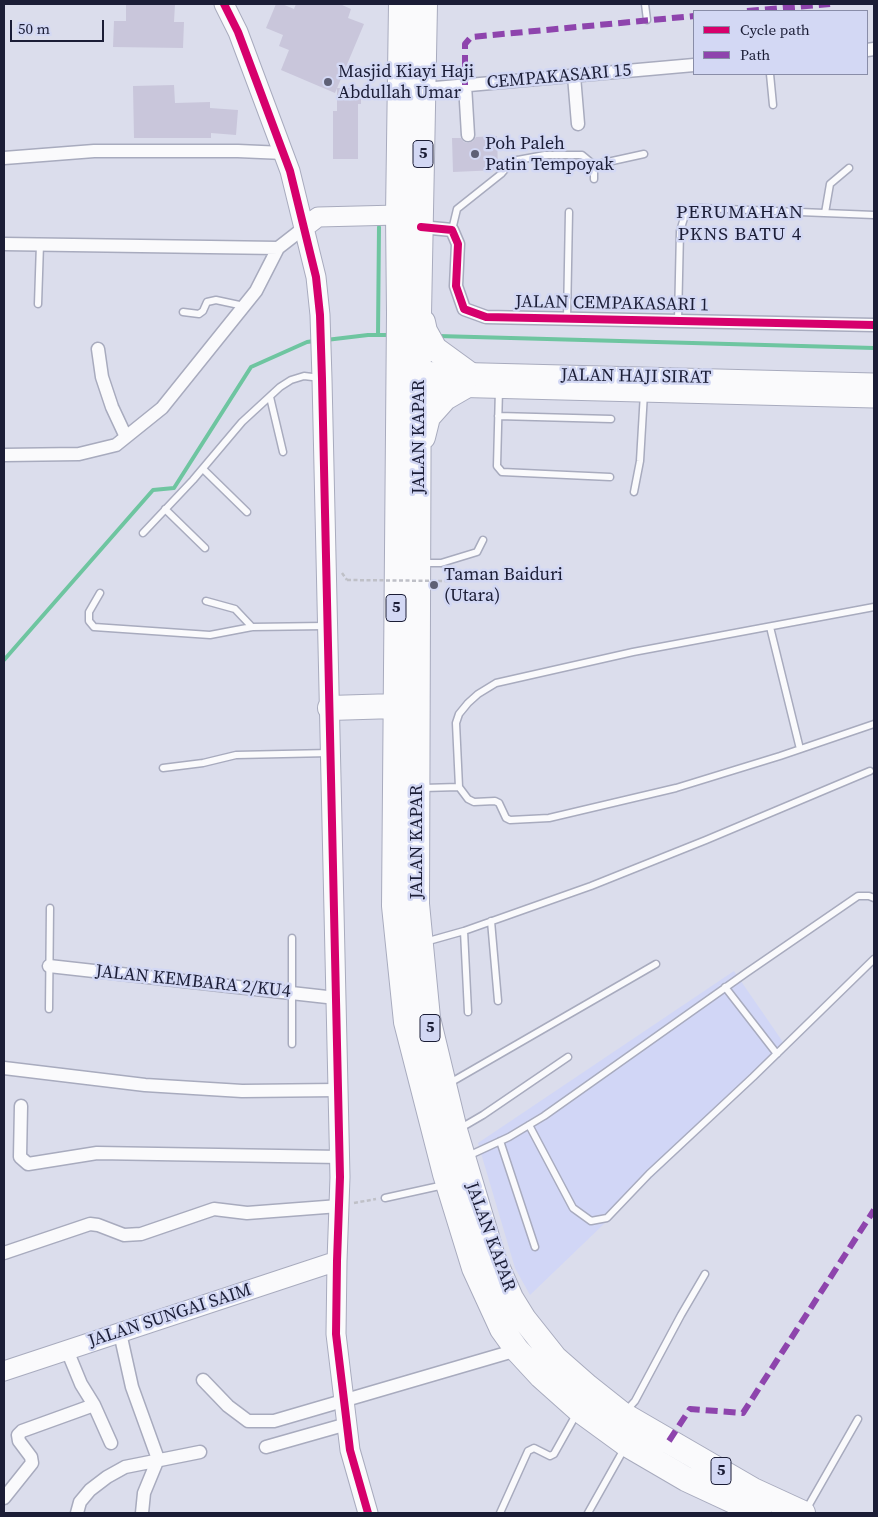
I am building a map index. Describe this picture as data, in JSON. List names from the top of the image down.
{
  "streets": {
    "highway": ["5", "JALAN KAPAR"],
    "street": [
      "CEMPAKASARI 15",
      "JALAN CEMPAKASARI 1",
      "JALAN HAJI SIRAT",
      "JALAN KEMBARA 2/KU4",
      "JALAN SUNGAI SAIM"
    ]
  },
  "crossings": [
    ["CEMPAKASARI 15", "JALAN KAPAR"],
    ["JALAN HAJI SIRAT", "JALAN KAPAR"]
  ],
  "districts": ["PERUMAHAN PKNS BATU 4"],
  "places": ["Masjid Kiayi Haji Abdullah Umar", "Poh Paleh Patin Tempoyak", "Taman Baiduri (Utara)"],
  "legend": ["Cycle path", "Path"],
  "scale_bar": "50 m"
}
